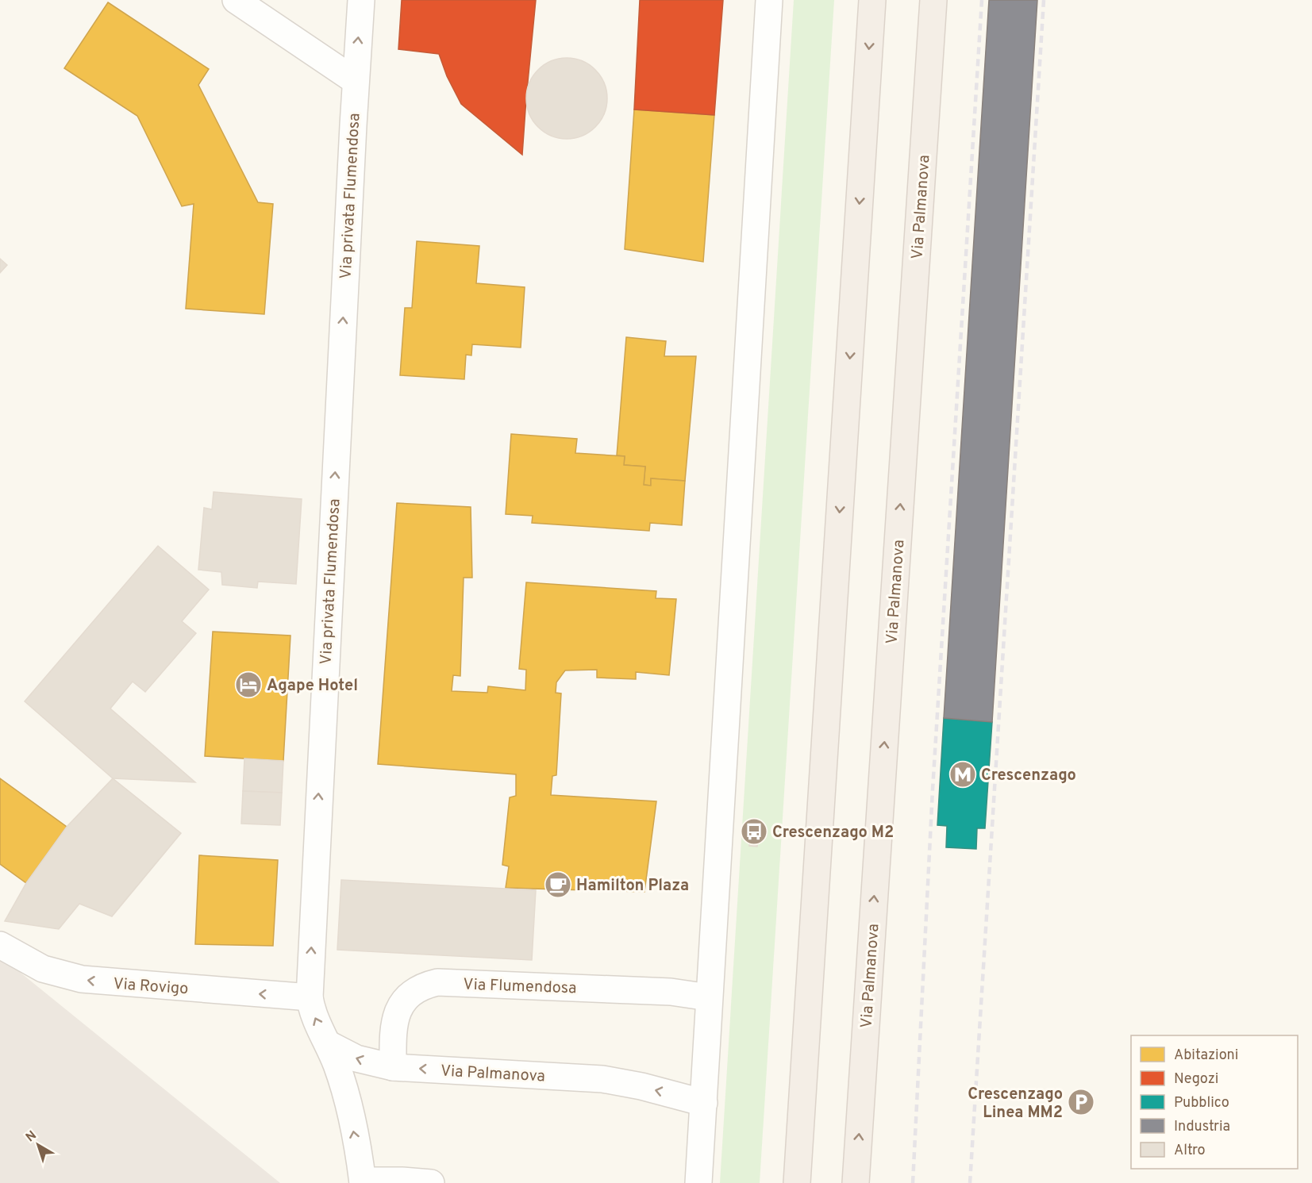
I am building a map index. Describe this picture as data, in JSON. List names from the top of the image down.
{
  "streets": {
    "highway": ["Via Palmanova"],
    "street": ["Via privata Flumendosa", "Via Rovigo", "Via Flumendosa"]
  },
  "crossings": [
    ["Via privata Flumendosa", "Via Palmanova"],
    ["Via privata Flumendosa", "Via Rovigo"],
    ["Via Palmanova", "Via Flumendosa"]
  ],
  "one_way": ["Via privata Flumendosa", "Via Rovigo"],
  "places": {
    "hotel": ["Agape Hotel"],
    "metro station": ["Crescenzago"],
    "bus stop": ["Crescenzago M2"],
    "cafe": ["Hamilton Plaza"],
    "parking": ["Crescenzago Linea MM2"]
  },
  "legend": [
    "Abitazioni",
    "Negozi",
    "Pubblico",
    "Industria",
    "Altro"
  ],
  "north": "top left"
}
